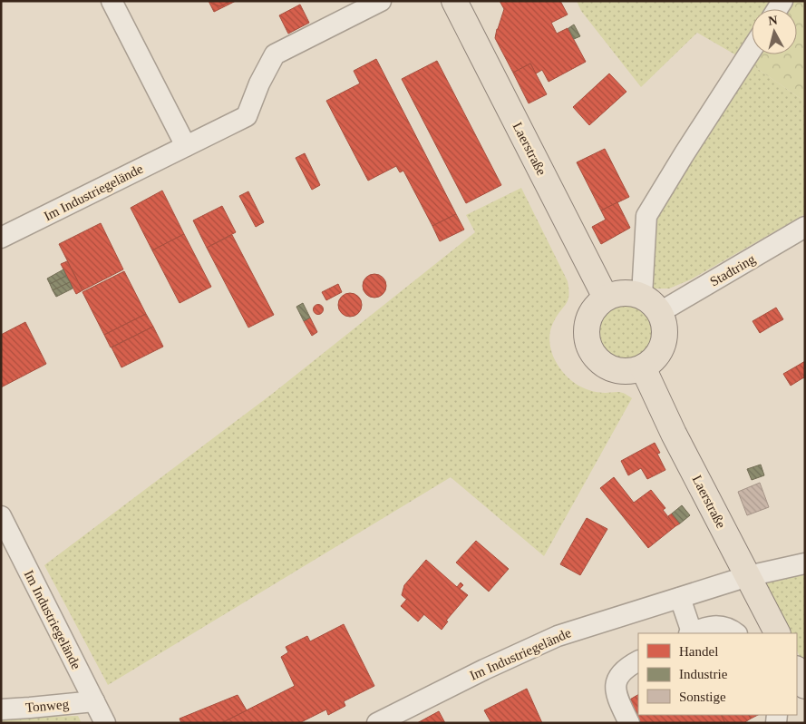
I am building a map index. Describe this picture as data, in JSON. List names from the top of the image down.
{
  "streets": {
    "main road": ["Laerstraße"],
    "street": ["Im Industriegelände", "Stadtring", "Tonweg"]
  },
  "crossings": [
    ["Laerstraße", "Im Industriegelände"],
    ["Laerstraße", "Stadtring"],
    ["Im Industriegelände", "Tonweg"]
  ],
  "legend": ["Handel", "Industrie", "Sonstige"],
  "north": "top"
}
